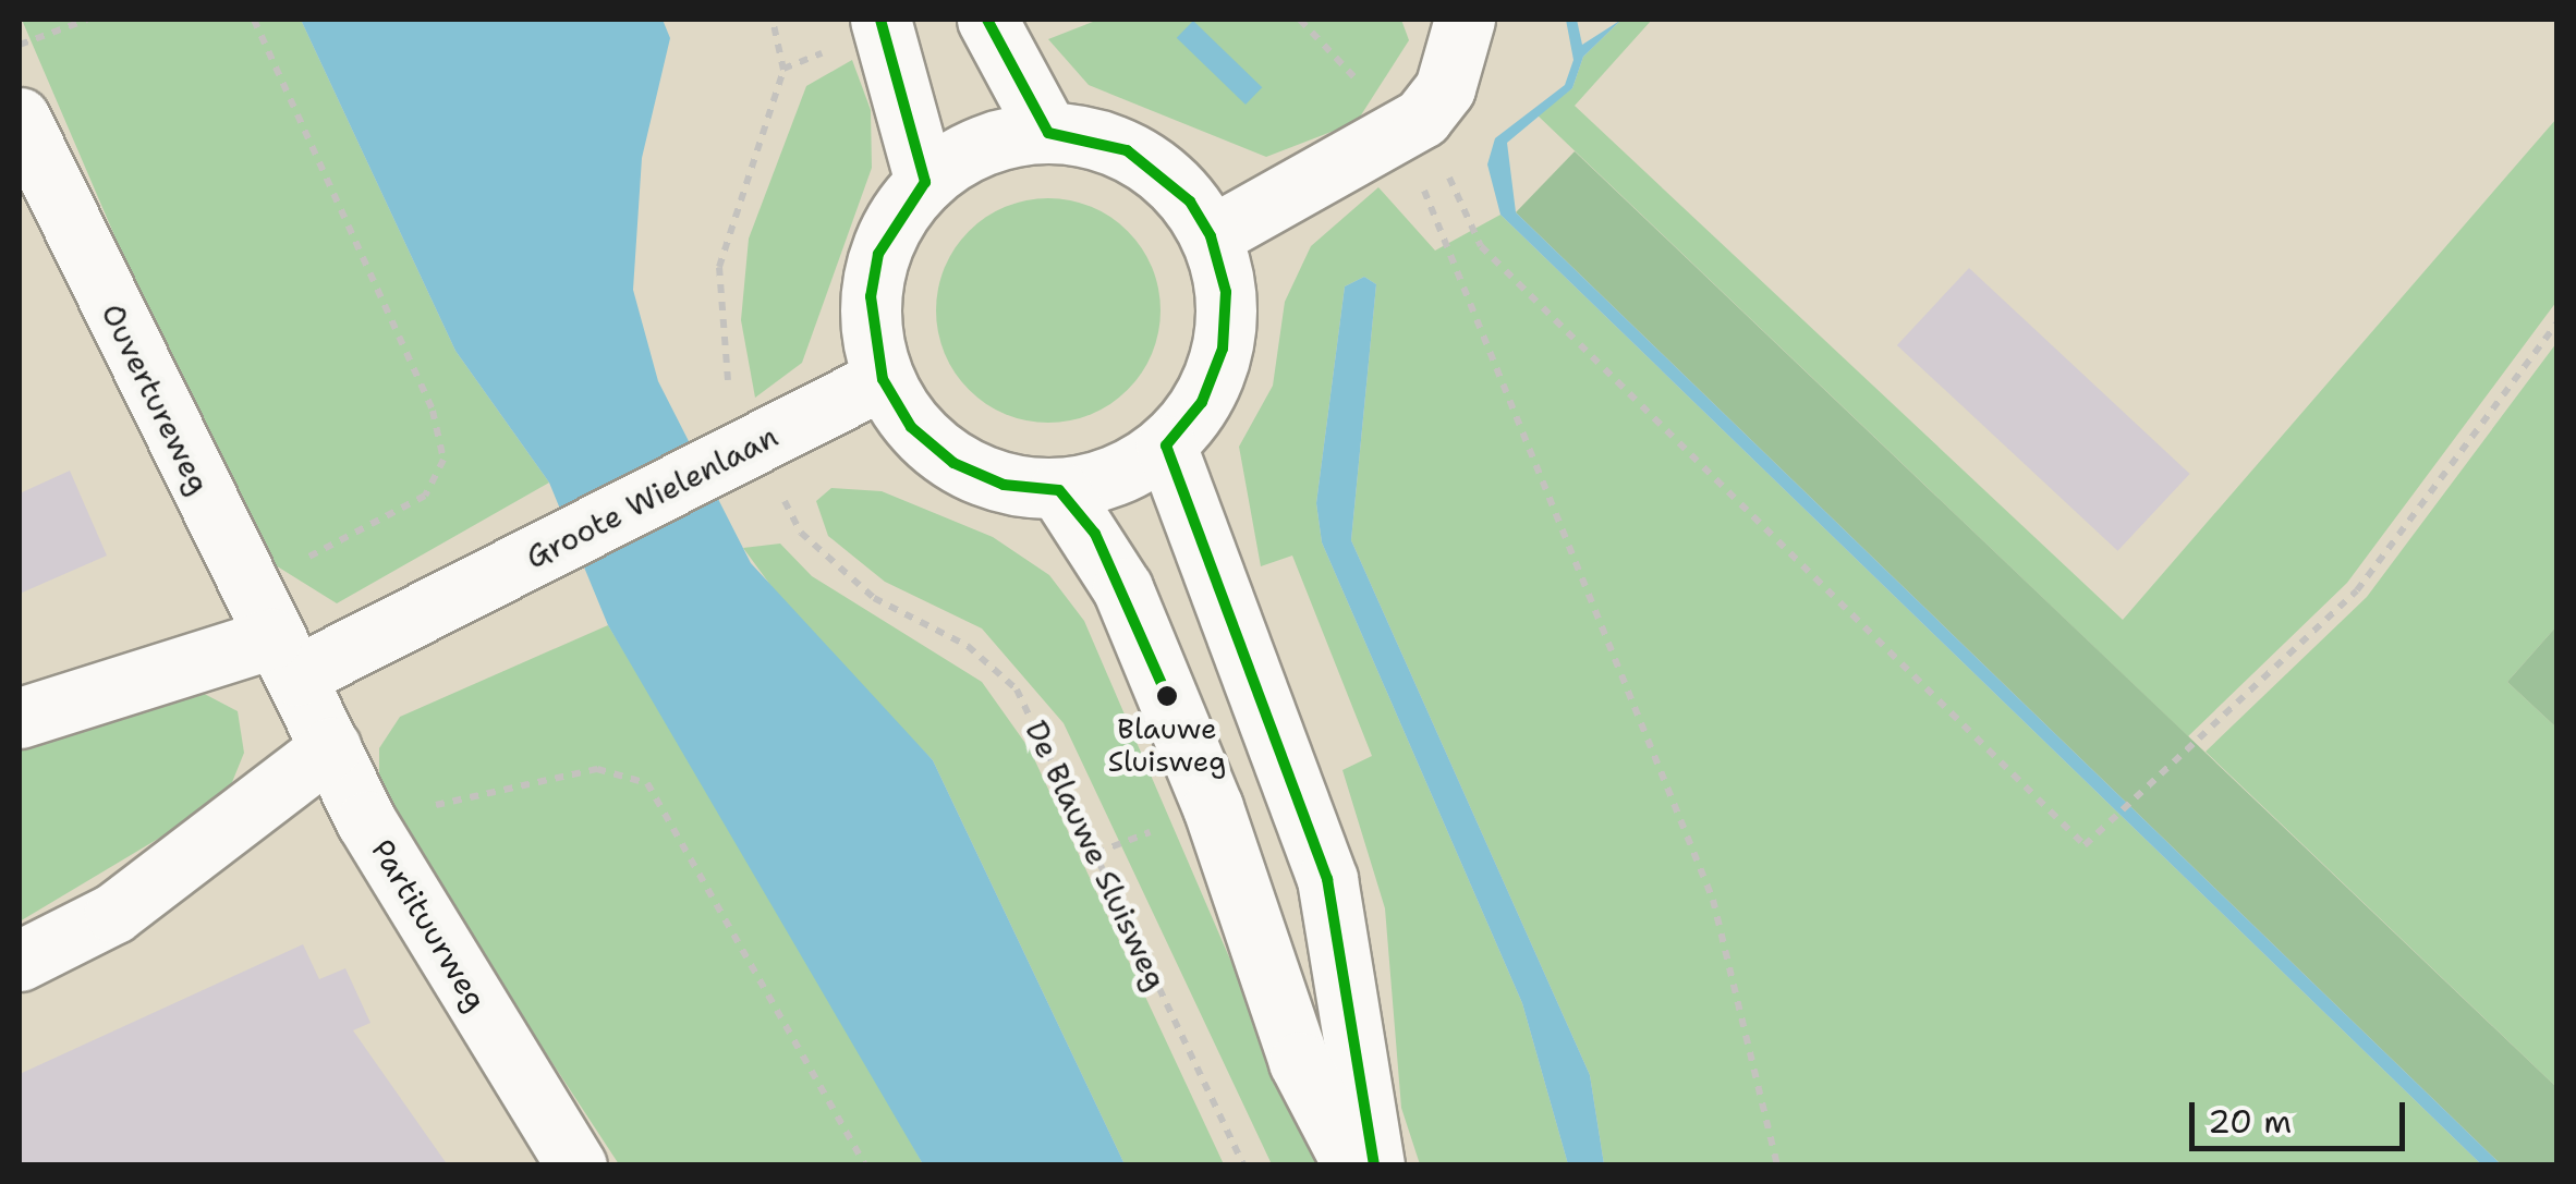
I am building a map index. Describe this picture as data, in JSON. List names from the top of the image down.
{
  "streets": {
    "main road": ["Ouvertureweg", "Groote Wielenlaan", "Partituurweg"],
    "path": ["De Blauwe Sluisweg"]
  },
  "crossings": [
    ["Ouvertureweg", "Groote Wielenlaan"],
    ["Ouvertureweg", "Partituurweg"],
    ["Groote Wielenlaan", "De Blauwe Sluisweg"],
    ["Groote Wielenlaan", "Partituurweg"]
  ],
  "places": ["Blauwe Sluisweg"],
  "scale_bar": "20 m"
}
